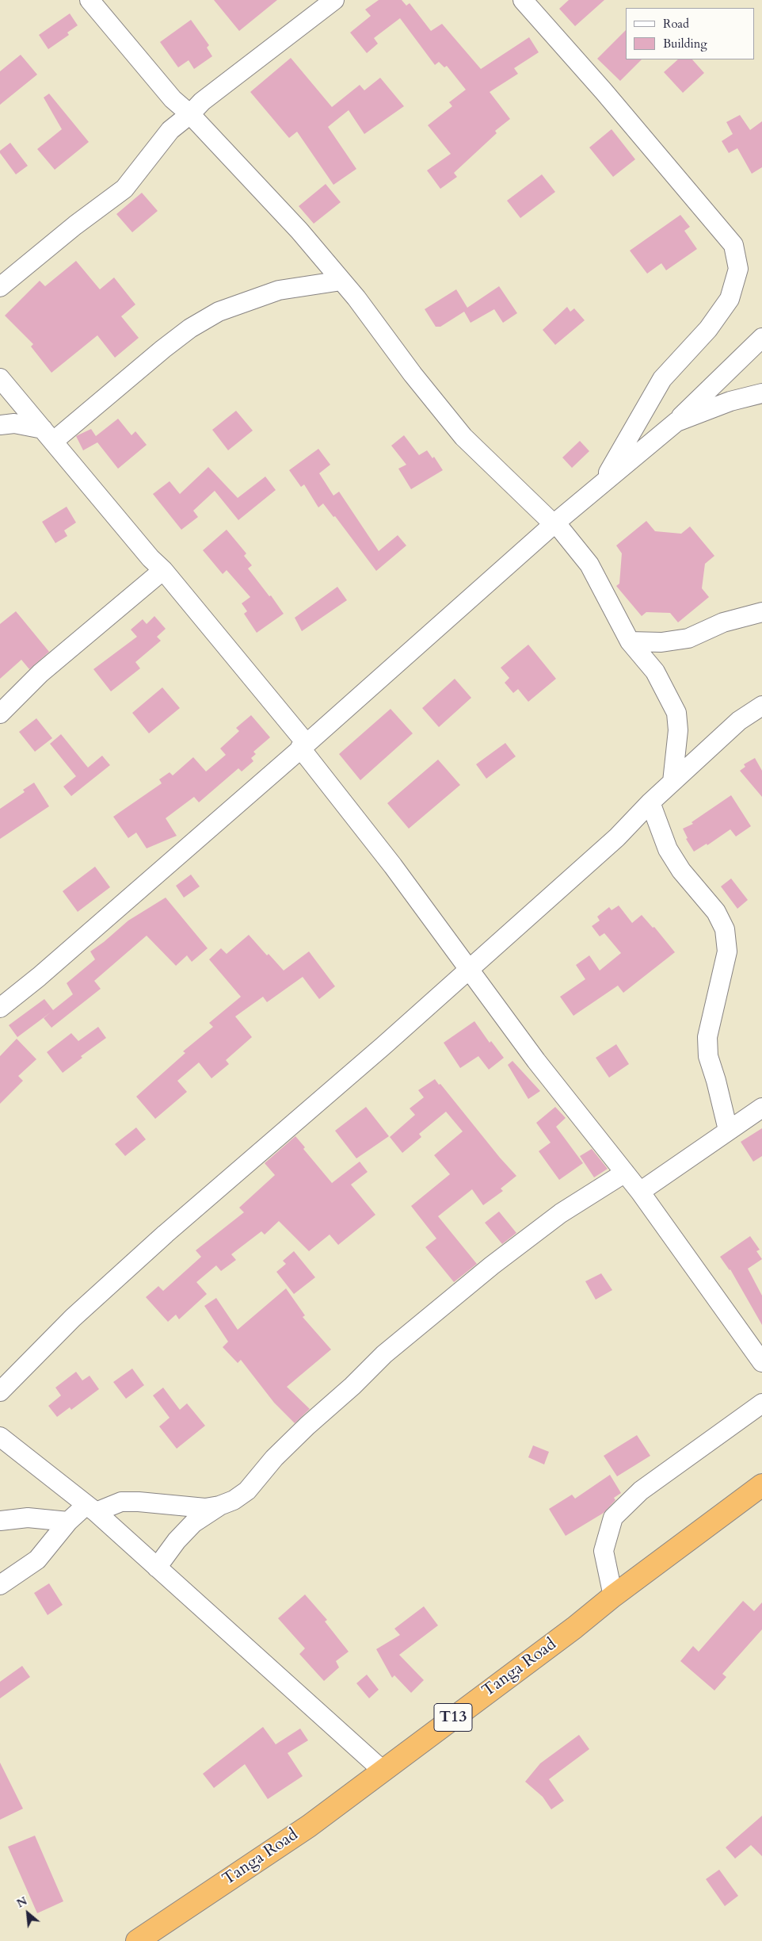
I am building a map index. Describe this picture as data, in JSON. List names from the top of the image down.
{
  "streets": {
    "highway": ["Tanga Road", "T13"]
  },
  "legend": ["Road", "Building"],
  "north": "top left"
}
